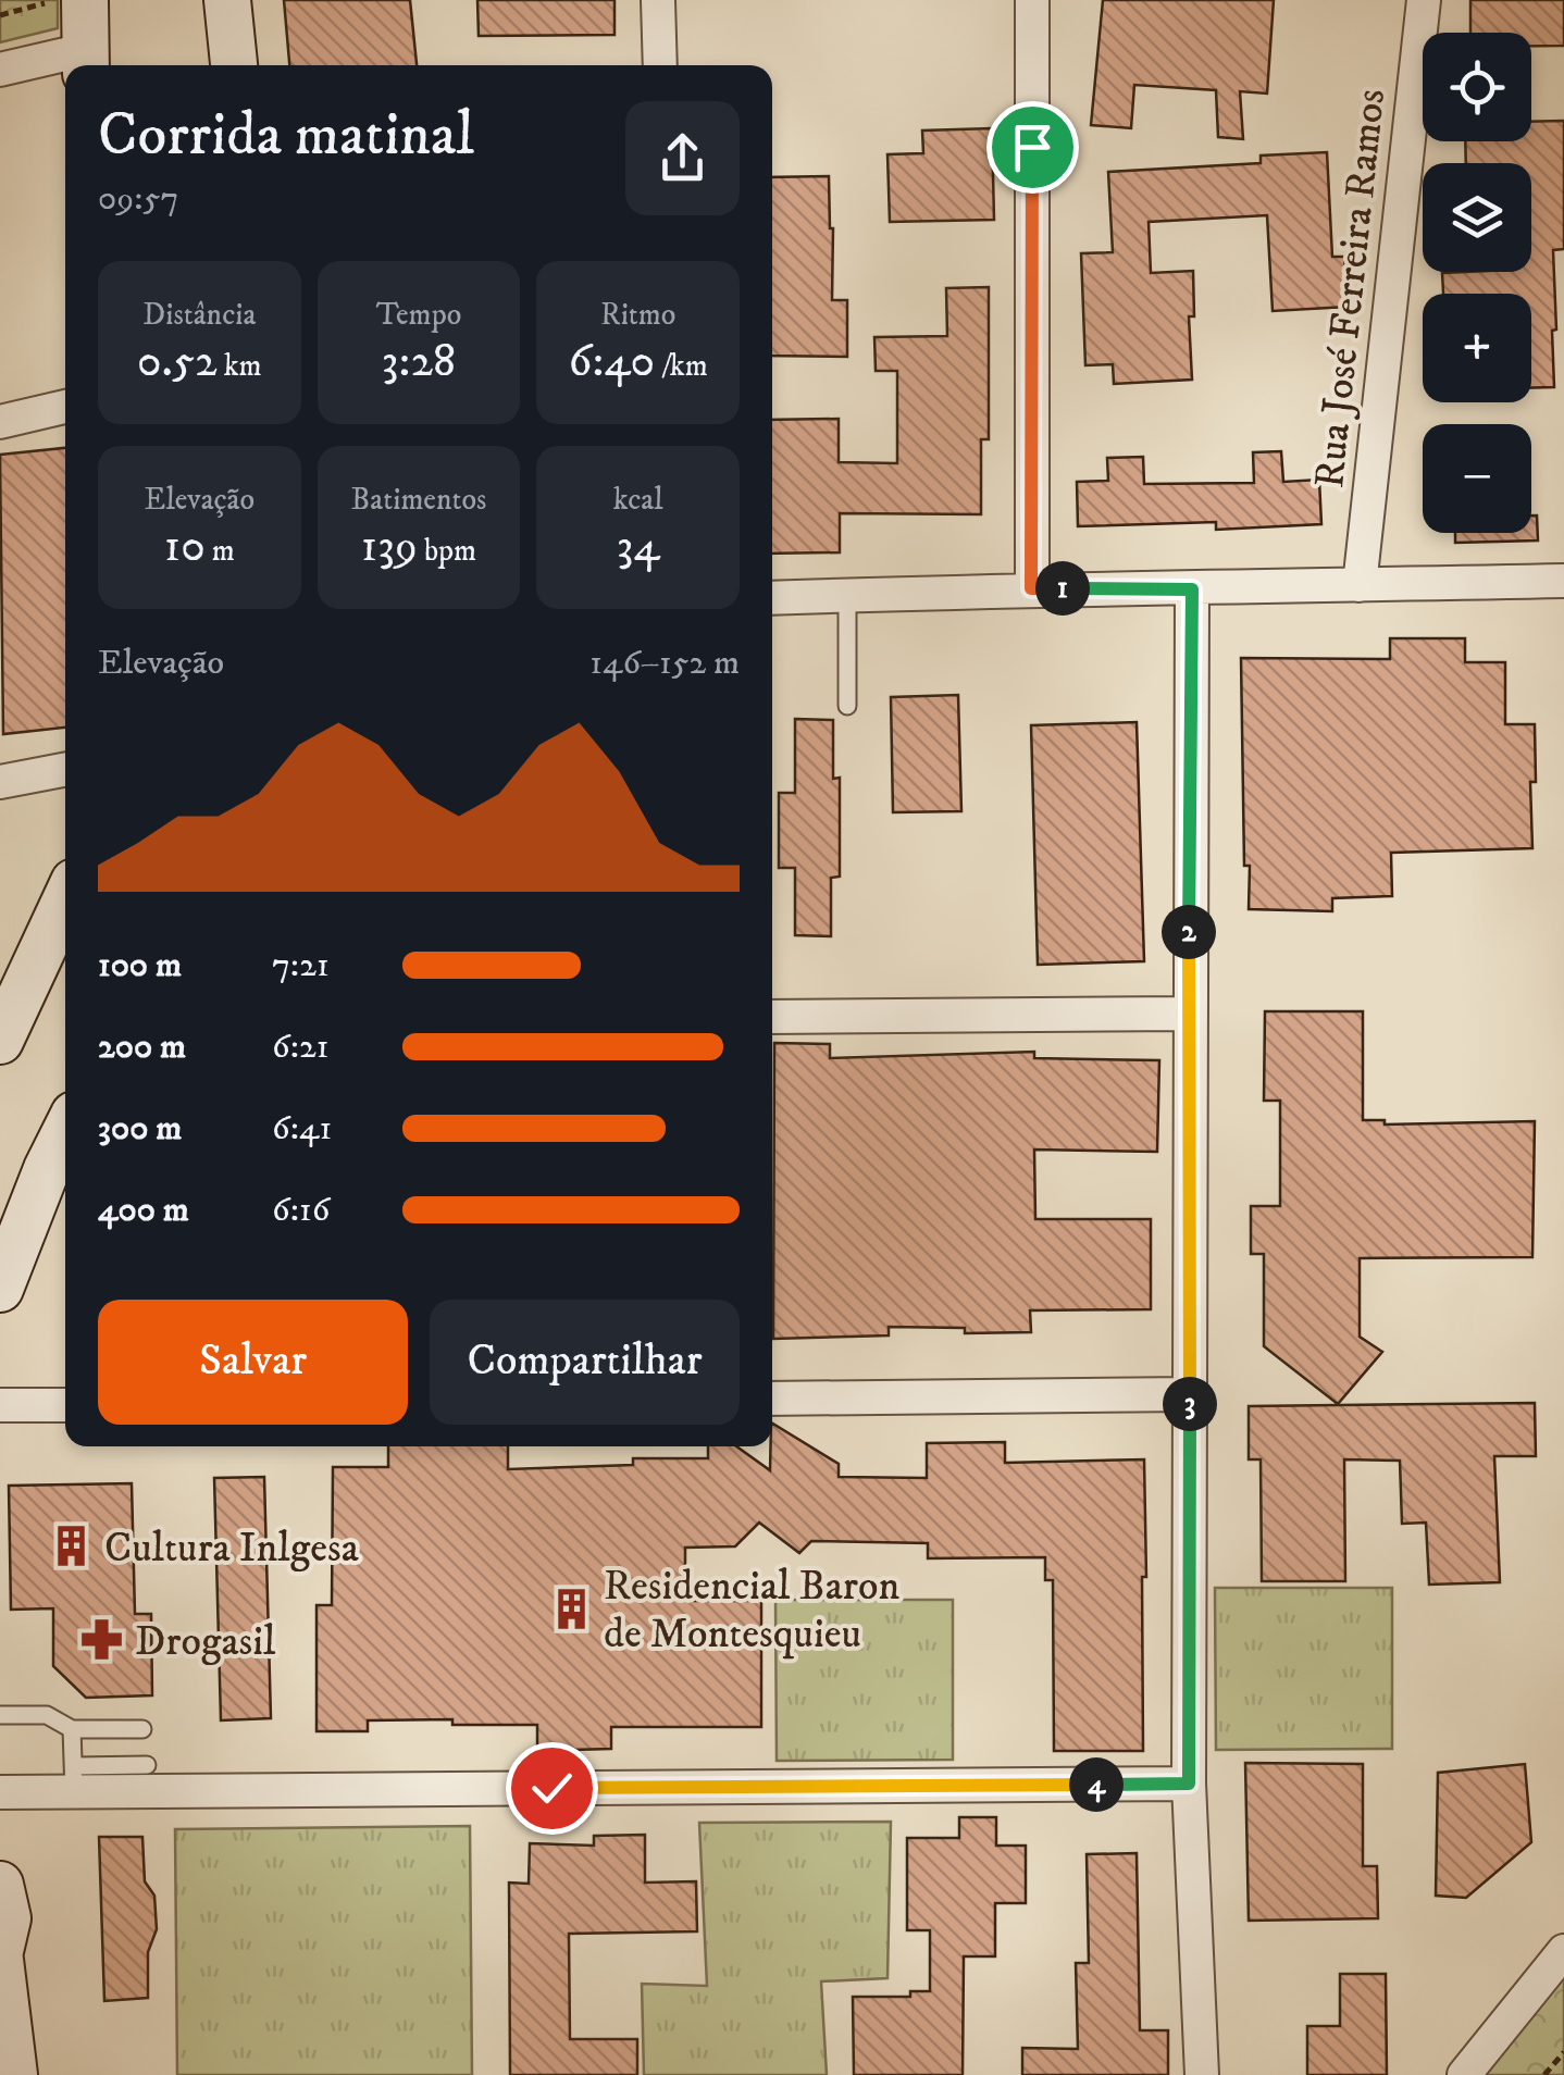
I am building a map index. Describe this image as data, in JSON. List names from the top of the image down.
{
  "streets": {
    "street": ["Rua José Ferreira Ramos"]
  },
  "places": {
    "building": ["Cultura Inlgesa", "Residencial Baron de Montesquieu"],
    "pharmacy": ["Drogasil"]
  },
  "page": {
    "map_buttons": ["+", "−"],
    "heading": ["Corrida matinal", "09:57"],
    "stats": [
      ["Distância", "0.52 km"],
      ["Tempo", "3:28"],
      ["Ritmo", "6:40 /km"],
      ["Elevação", "10 m"],
      ["Batimentos", "139 bpm"],
      ["kcal", "34"]
    ],
    "pins": [
      "1",
      "2",
      "3",
      "4"
    ],
    "chart": ["Elevação", "146–152 m"],
    "list": [
      {
        "name": "100 m",
        "note": "7:21"
      },
      {
        "name": "200 m",
        "note": "6:21"
      },
      {
        "name": "300 m",
        "note": "6:41"
      },
      {
        "name": "400 m",
        "note": "6:16"
      }
    ],
    "buttons": ["Salvar", "Compartilhar"]
  }
}
